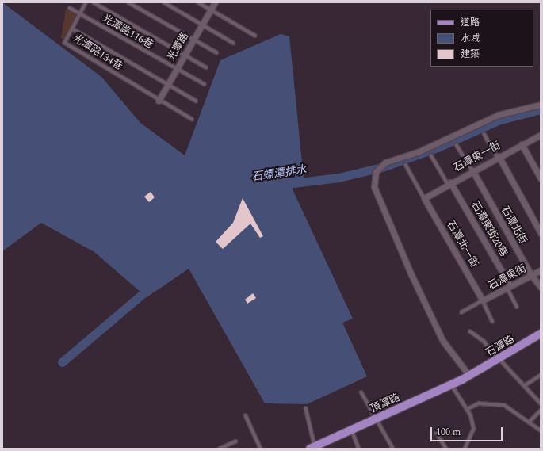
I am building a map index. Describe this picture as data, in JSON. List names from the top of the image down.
{
  "streets": {
    "main road": ["石潭路", "頂潭路"],
    "street": [
      "光潭路",
      "石潭東一街",
      "石潭北街",
      "石潭東街20巷",
      "石潭北一街",
      "石潭東街"
    ],
    "lane": ["光潭路116巷", "光潭路134巷"]
  },
  "crossings": [
    ["光潭路116巷", "光潭路"],
    ["光潭路116巷", "光潭路134巷"],
    ["光潭路", "光潭路134巷"],
    ["石潭東一街", "石潭北街"],
    ["石潭東一街", "石潭東街20巷"],
    ["石潭東一街", "石潭北一街"],
    ["石潭北街", "石潭東街"],
    ["石潭東街20巷", "石潭東街"],
    ["石潭北一街", "石潭東街"],
    ["石潭路", "頂潭路"]
  ],
  "water": ["石螺潭排水"],
  "legend": ["道路", "水域", "建築"],
  "scale_bar": "100 m"
}
